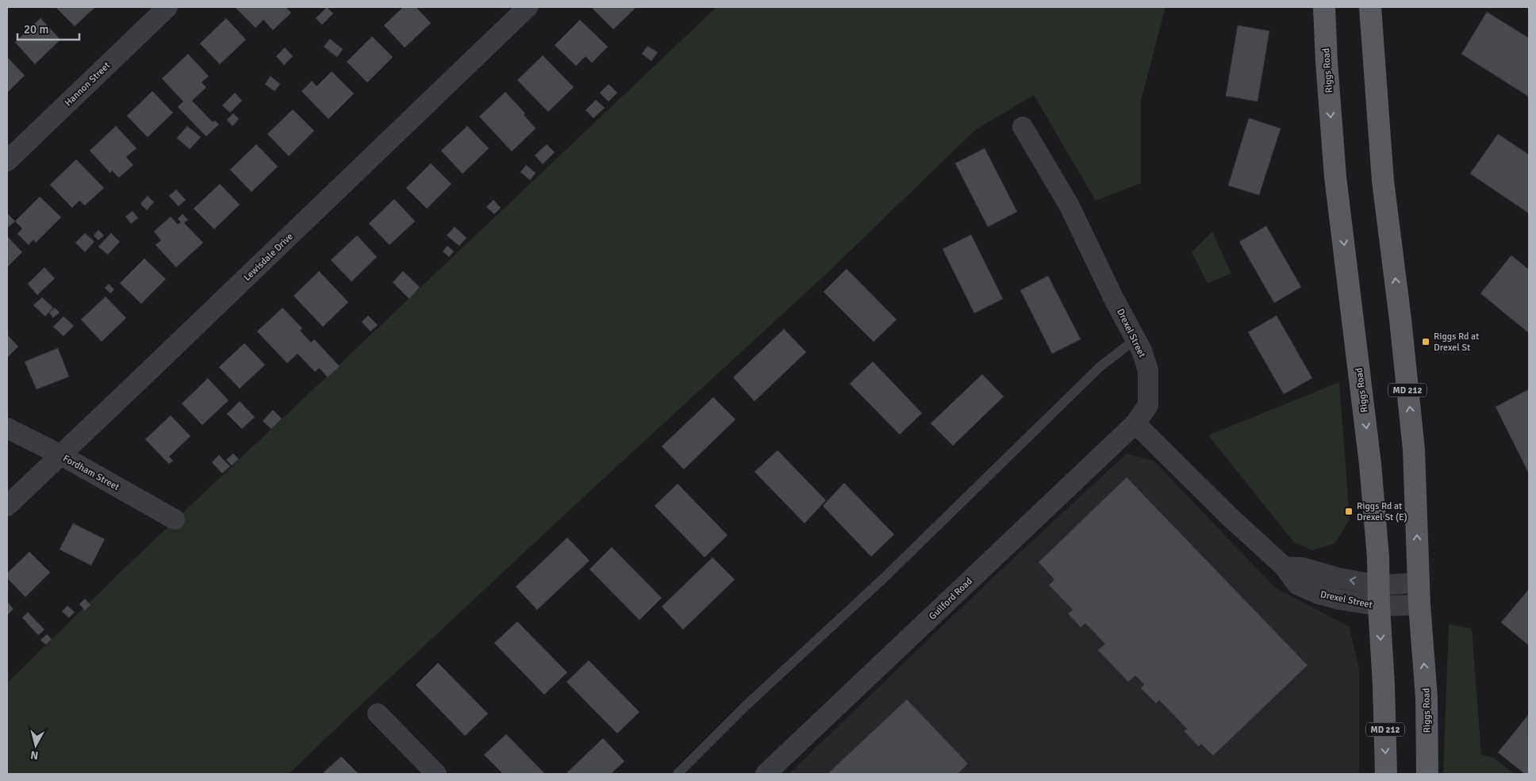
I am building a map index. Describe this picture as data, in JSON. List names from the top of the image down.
{
  "streets": {
    "main road": ["Riggs Road", "MD 212"],
    "street": [
      "Hannon Street",
      "Lewisdale Drive",
      "Drexel Street",
      "Fordham Street",
      "Guilford Road"
    ]
  },
  "crossings": [
    ["Riggs Road", "Drexel Street"],
    ["Lewisdale Drive", "Fordham Street"],
    ["Drexel Street", "Guilford Road"]
  ],
  "places": {
    "transit": ["Riggs Rd at Drexel St", "Riggs Rd at Drexel St (E)"]
  },
  "scale_bar": "20 m",
  "north": "bottom"
}
